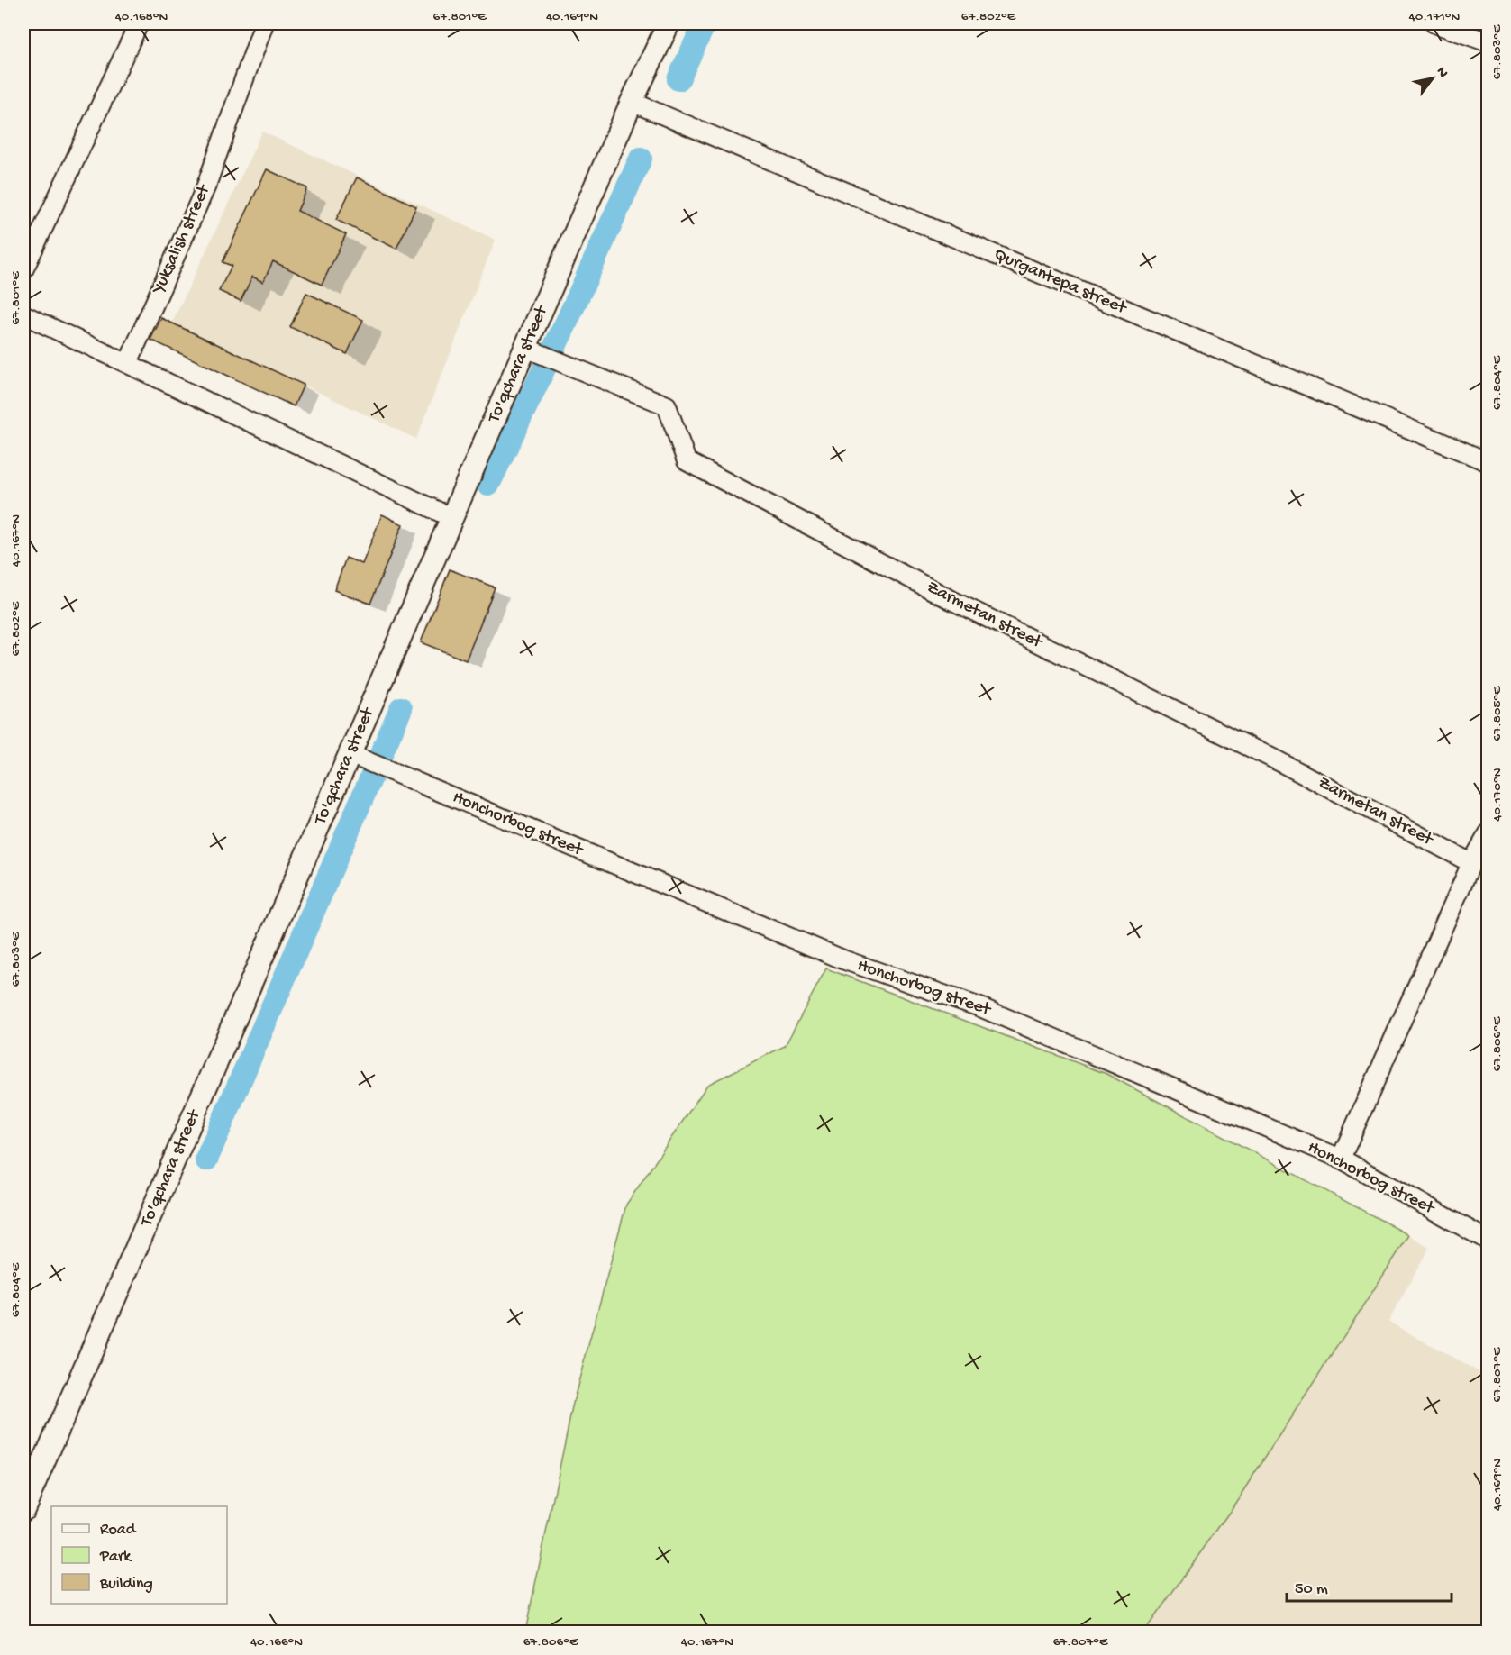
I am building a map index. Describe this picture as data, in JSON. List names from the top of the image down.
{
  "streets": {
    "street": [
      "Yuksalish street",
      "Qurgantepa street",
      "To'qchara street",
      "Zarmetan street",
      "Honchorbog street"
    ]
  },
  "crossings": [
    ["Qurgantepa street", "To'qchara street"],
    ["To'qchara street", "Zarmetan street"],
    ["To'qchara street", "Honchorbog street"]
  ],
  "legend": ["Road", "Park", "Building"],
  "scale_bar": "50 m",
  "north": "top right",
  "coordinates": [
    "40.168°N",
    "67.801°E",
    "40.169°N",
    "67.802°E",
    "40.171°N",
    "67.803°E",
    "67.804°E",
    "40.167°N",
    "67.805°E",
    "40.170°N",
    "67.806°E",
    "67.807°E",
    "40.166°N"
  ]
}
